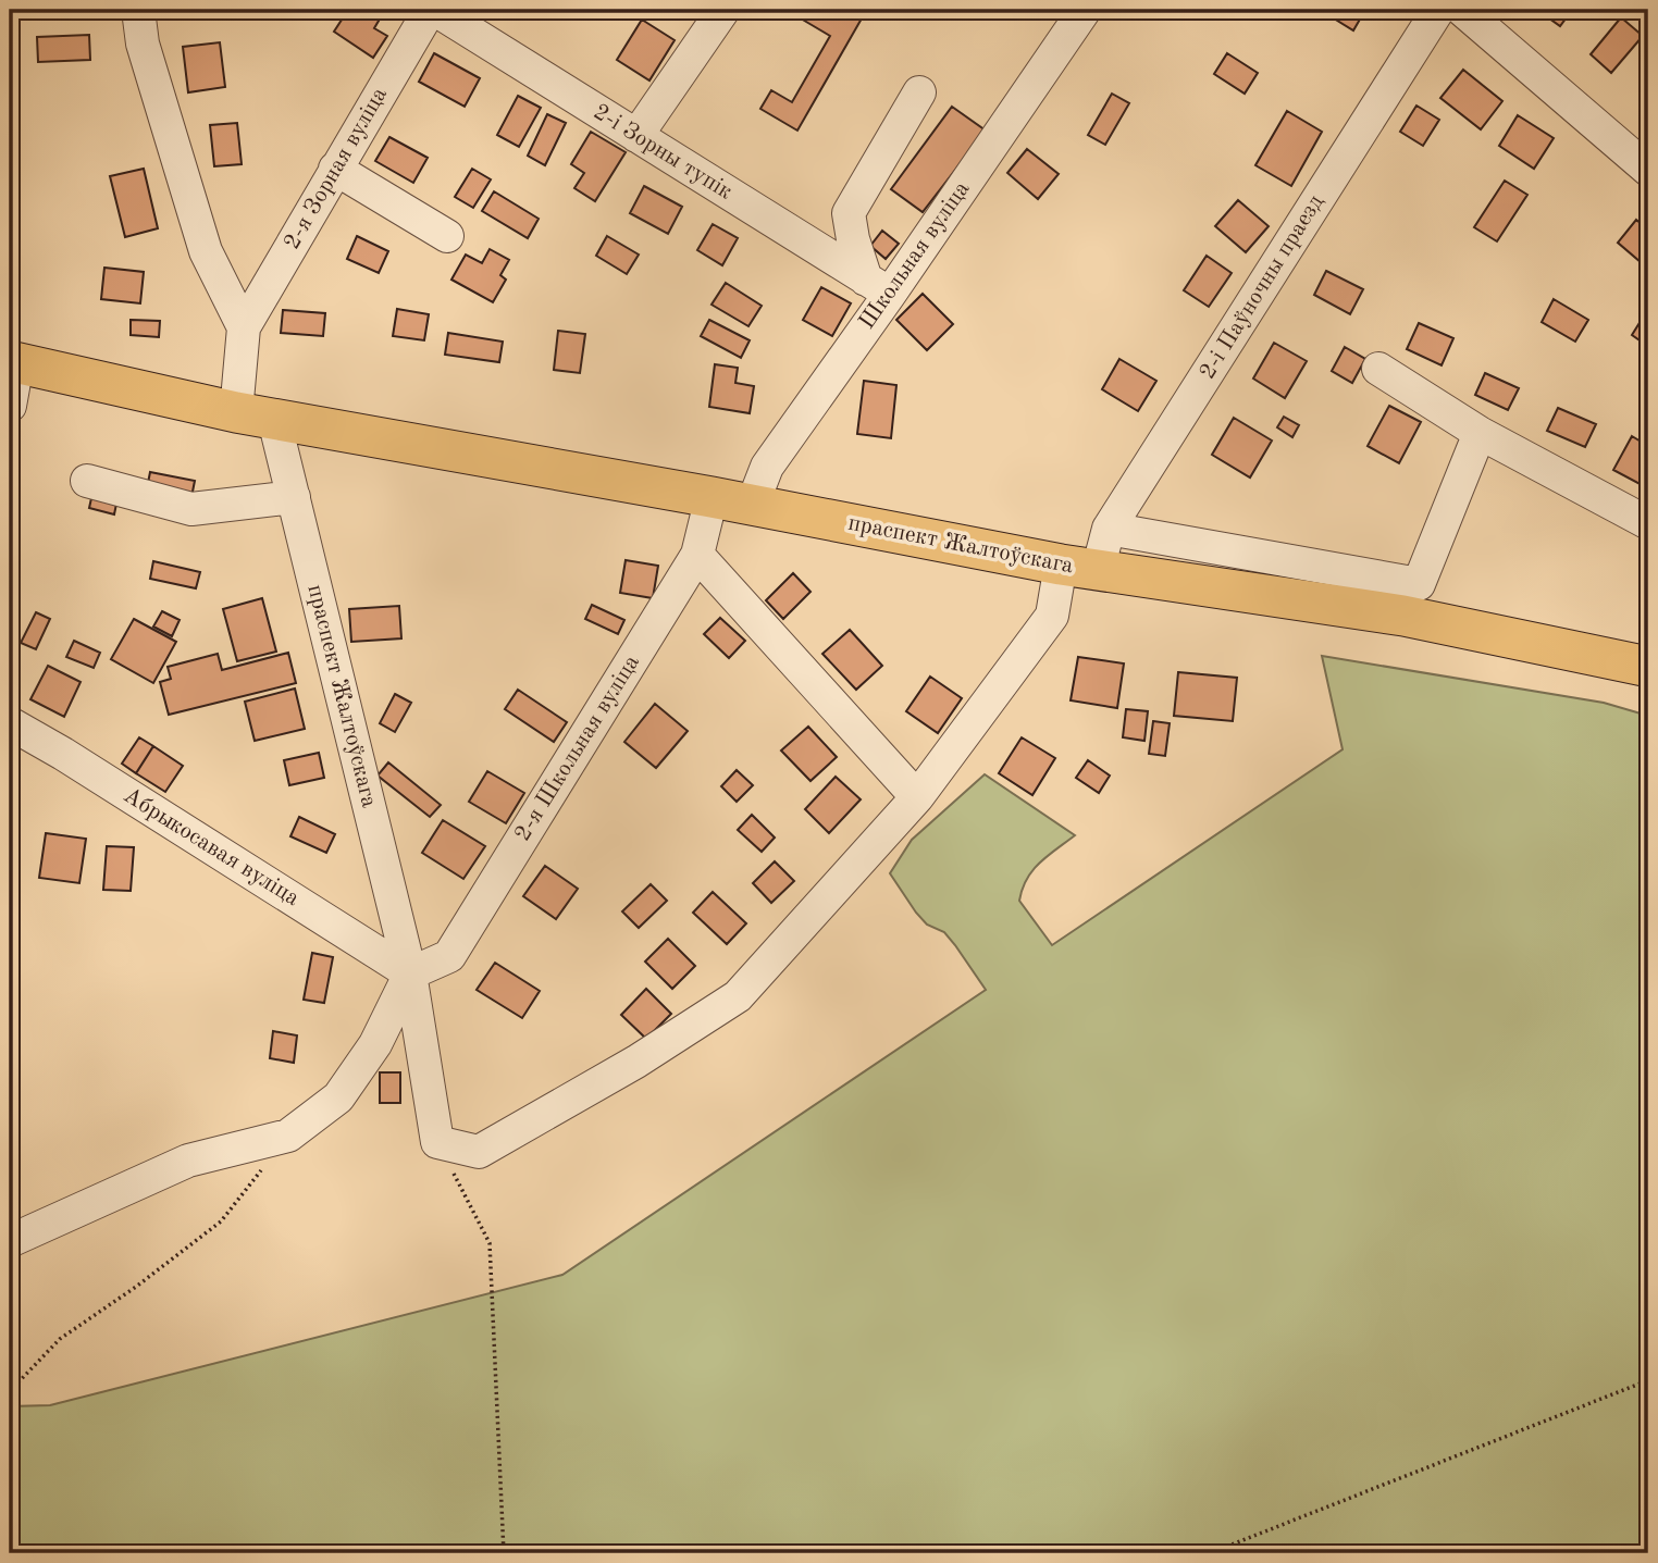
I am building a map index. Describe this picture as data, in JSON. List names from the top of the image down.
{
  "streets": {
    "main road": ["праспект Жалтоўскага"],
    "street": [
      "2-і Зорны тупік",
      "2-я Зорная вуліца",
      "Школьная вуліца",
      "2-і Паўночны праезд",
      "2-я Школьная вуліца",
      "Абрыкосавая вуліца"
    ]
  },
  "crossings": [
    ["2-і Зорны тупік", "2-я Зорная вуліца"],
    ["2-і Зорны тупік", "Школьная вуліца"],
    ["2-я Зорная вуліца", "праспект Жалтоўскага"],
    ["Школьная вуліца", "праспект Жалтоўскага"],
    ["2-і Паўночны праезд", "праспект Жалтоўскага"],
    ["праспект Жалтоўскага", "2-я Школьная вуліца"],
    ["праспект Жалтоўскага", "Абрыкосавая вуліца"],
    ["2-я Школьная вуліца", "Абрыкосавая вуліца"]
  ]
}
